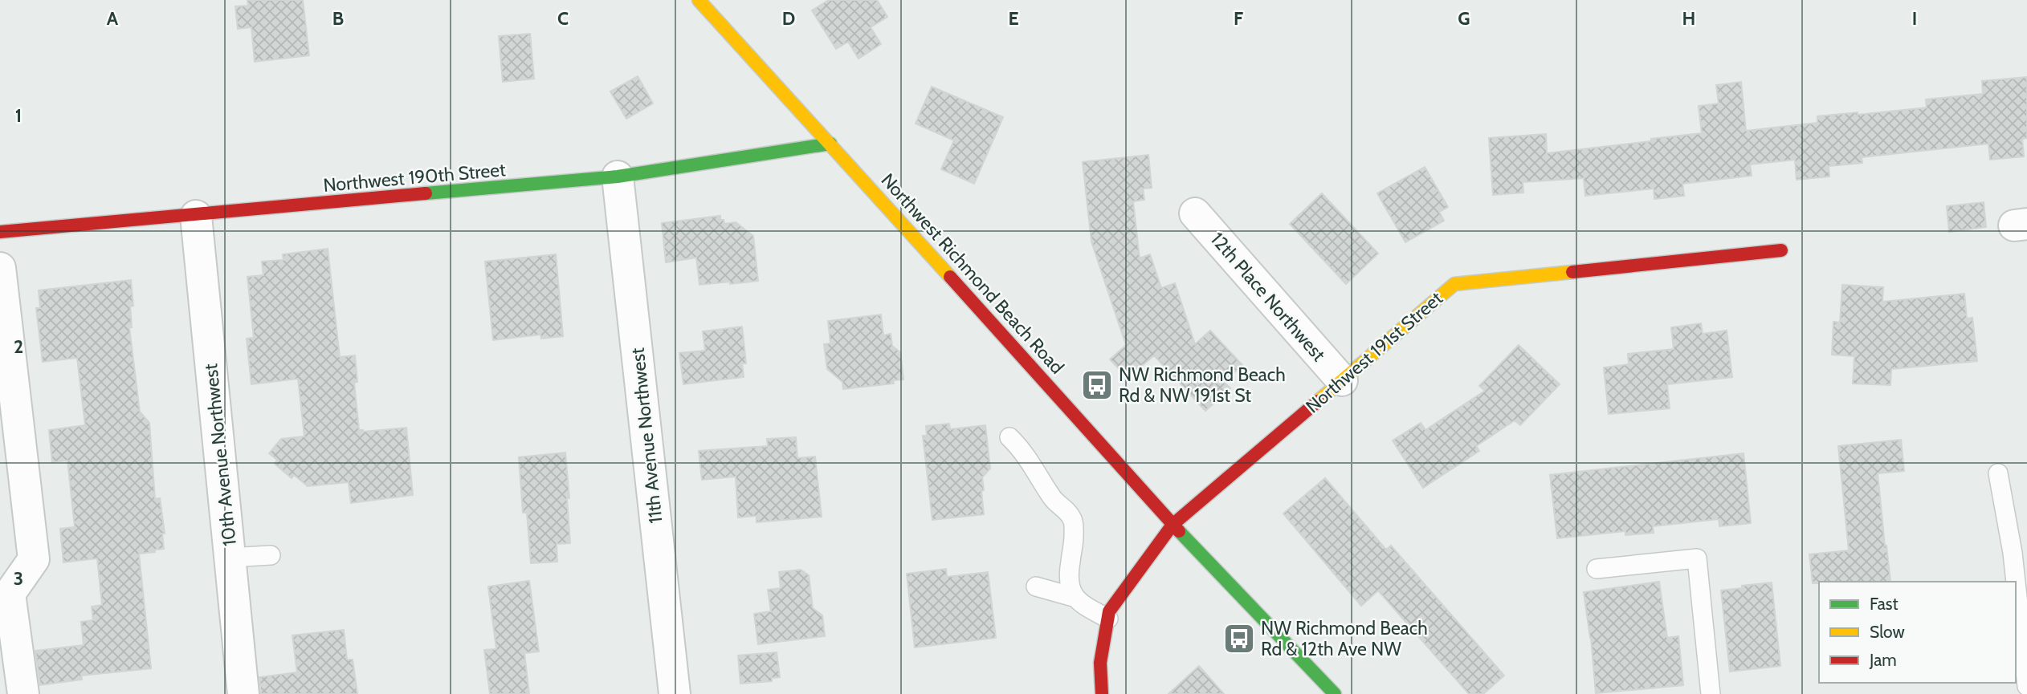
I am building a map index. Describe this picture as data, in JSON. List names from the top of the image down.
{
  "streets": {
    "street": [
      "Northwest 190th Street",
      "Northwest Richmond Beach Road",
      "12th Place Northwest",
      "Northwest 191st Street",
      "11th Avenue Northwest",
      "10th Avenue Northwest"
    ]
  },
  "crossings": [
    ["Northwest 190th Street", "Northwest Richmond Beach Road"],
    ["Northwest 190th Street", "11th Avenue Northwest"],
    ["Northwest 190th Street", "10th Avenue Northwest"],
    ["Northwest Richmond Beach Road", "Northwest 191st Street"],
    ["12th Place Northwest", "Northwest 191st Street"]
  ],
  "places": {
    "bus stop": ["NW Richmond Beach Rd & NW 191st St", "NW Richmond Beach Rd & 12th Ave NW"]
  },
  "legend": ["Fast", "Slow", "Jam"],
  "grid": {
    "columns": [
      "A",
      "B",
      "C",
      "D",
      "E",
      "F",
      "G",
      "H",
      "I"
    ],
    "rows": ["1", "2", "3"]
  }
}
